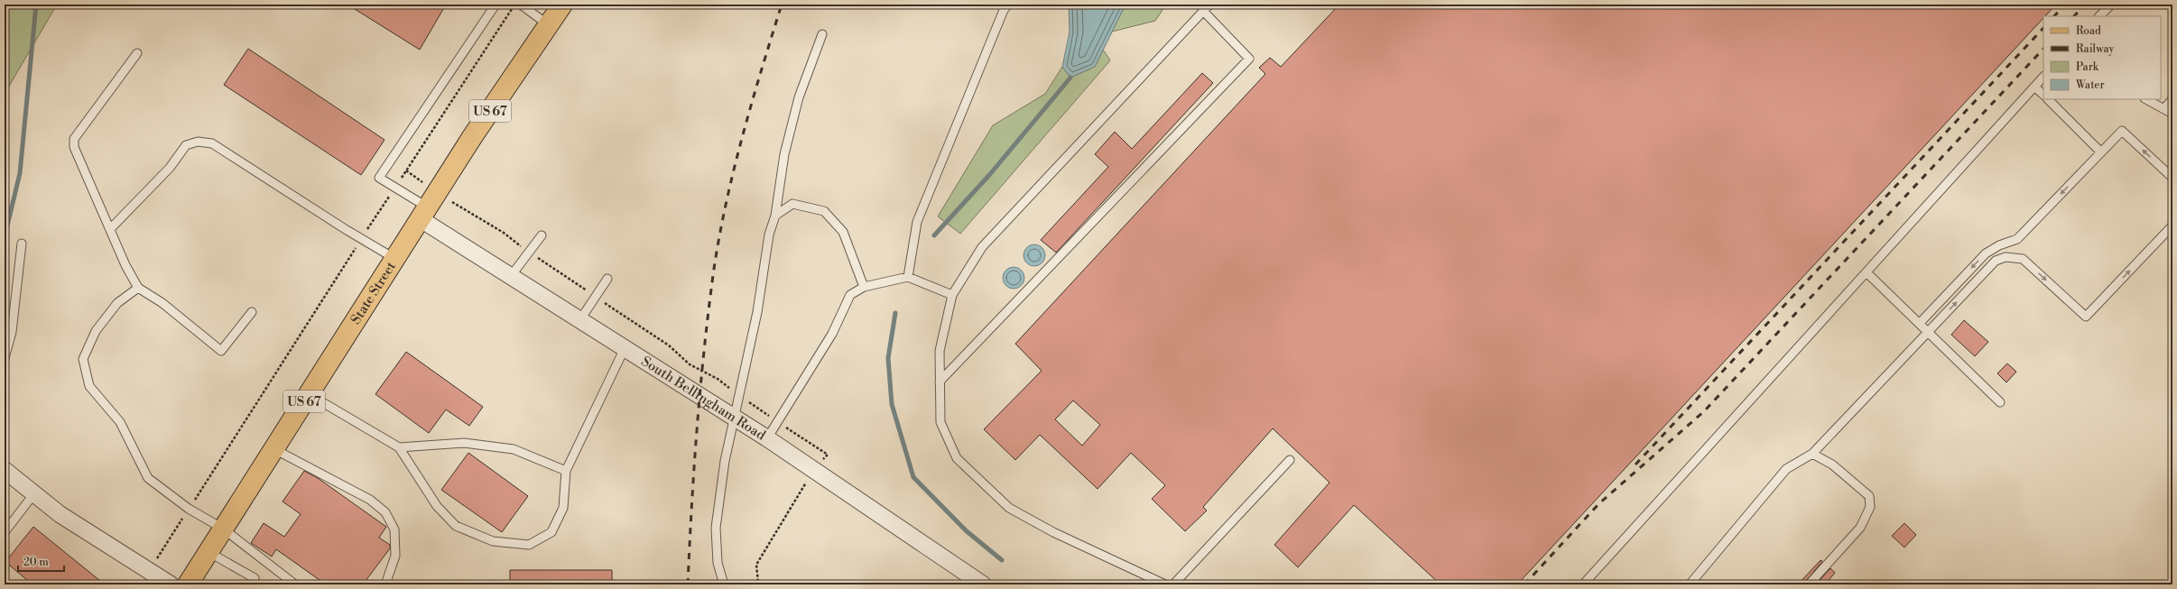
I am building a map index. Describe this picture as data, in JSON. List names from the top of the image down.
{
  "streets": {
    "main road": ["US 67", "State Street"],
    "street": ["South Bellingham Road"]
  },
  "crossings": [
    ["State Street", "South Bellingham Road"]
  ],
  "legend": [
    "Road",
    "Railway",
    "Park",
    "Water"
  ],
  "scale_bar": "20 m"
}
